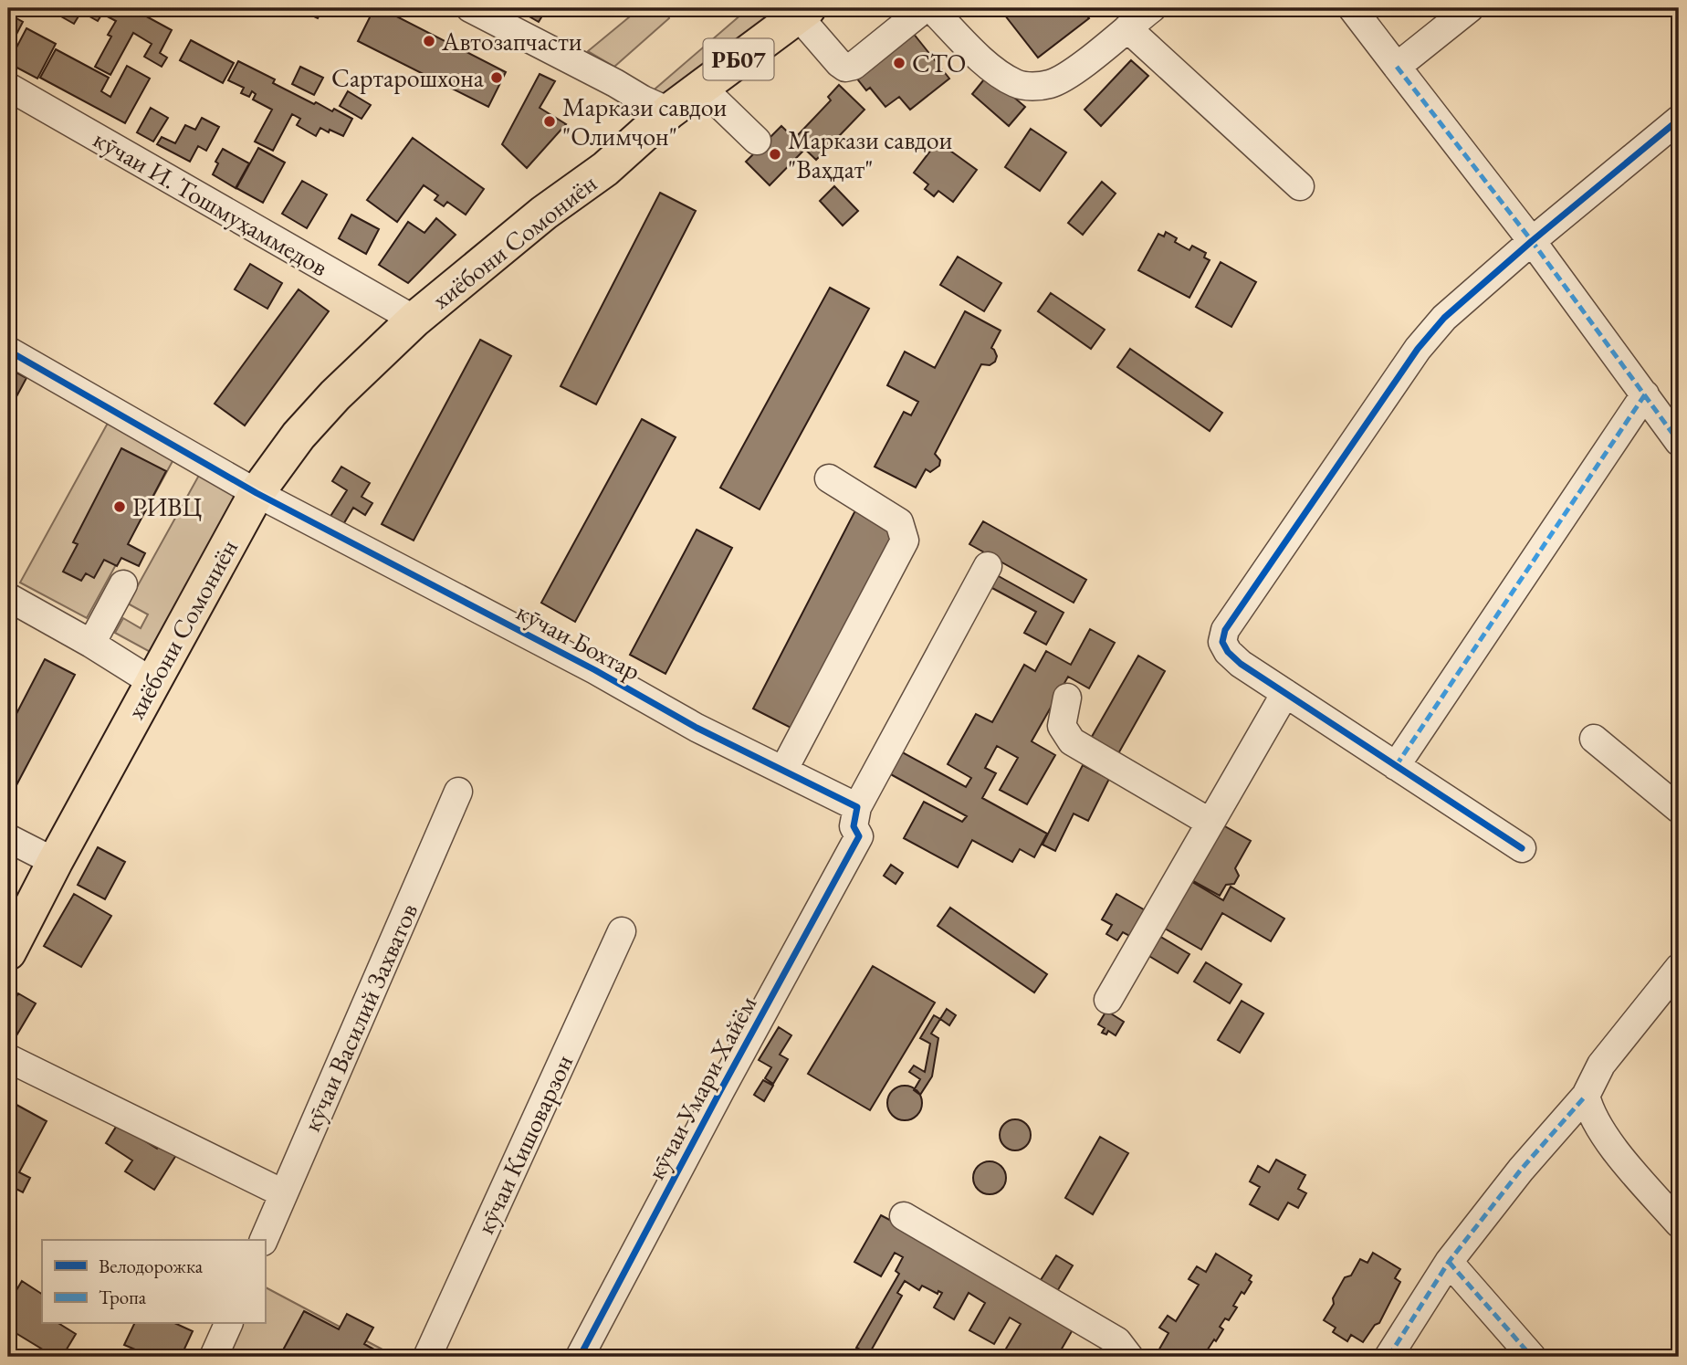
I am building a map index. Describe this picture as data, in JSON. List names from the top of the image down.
{
  "streets": {
    "highway": ["РБ07", "хиёбони Сомониён"],
    "street": [
      "кӯчаи И. Тошмуҳаммедов",
      "кӯчаи Бохтар",
      "кӯчаи Василий Захватов",
      "кӯчаи Умари Хайём",
      "кӯчаи Кишоварзон"
    ]
  },
  "crossings": [
    ["РБ07", "хиёбони Сомониён"],
    ["кӯчаи И. Тошмуҳаммедов", "хиёбони Сомониён"],
    ["хиёбони Сомониён", "кӯчаи Бохтар"],
    ["кӯчаи Бохтар", "кӯчаи Умари Хайём"]
  ],
  "places": [
    "Автозапчасти",
    "СТО",
    "Сартарошхона",
    "Маркази савдои \"Олимҷон\"",
    "Маркази савдои \"Ваҳдат\"",
    "РИВЦ"
  ],
  "legend": ["Велодорожка", "Тропа"]
}
